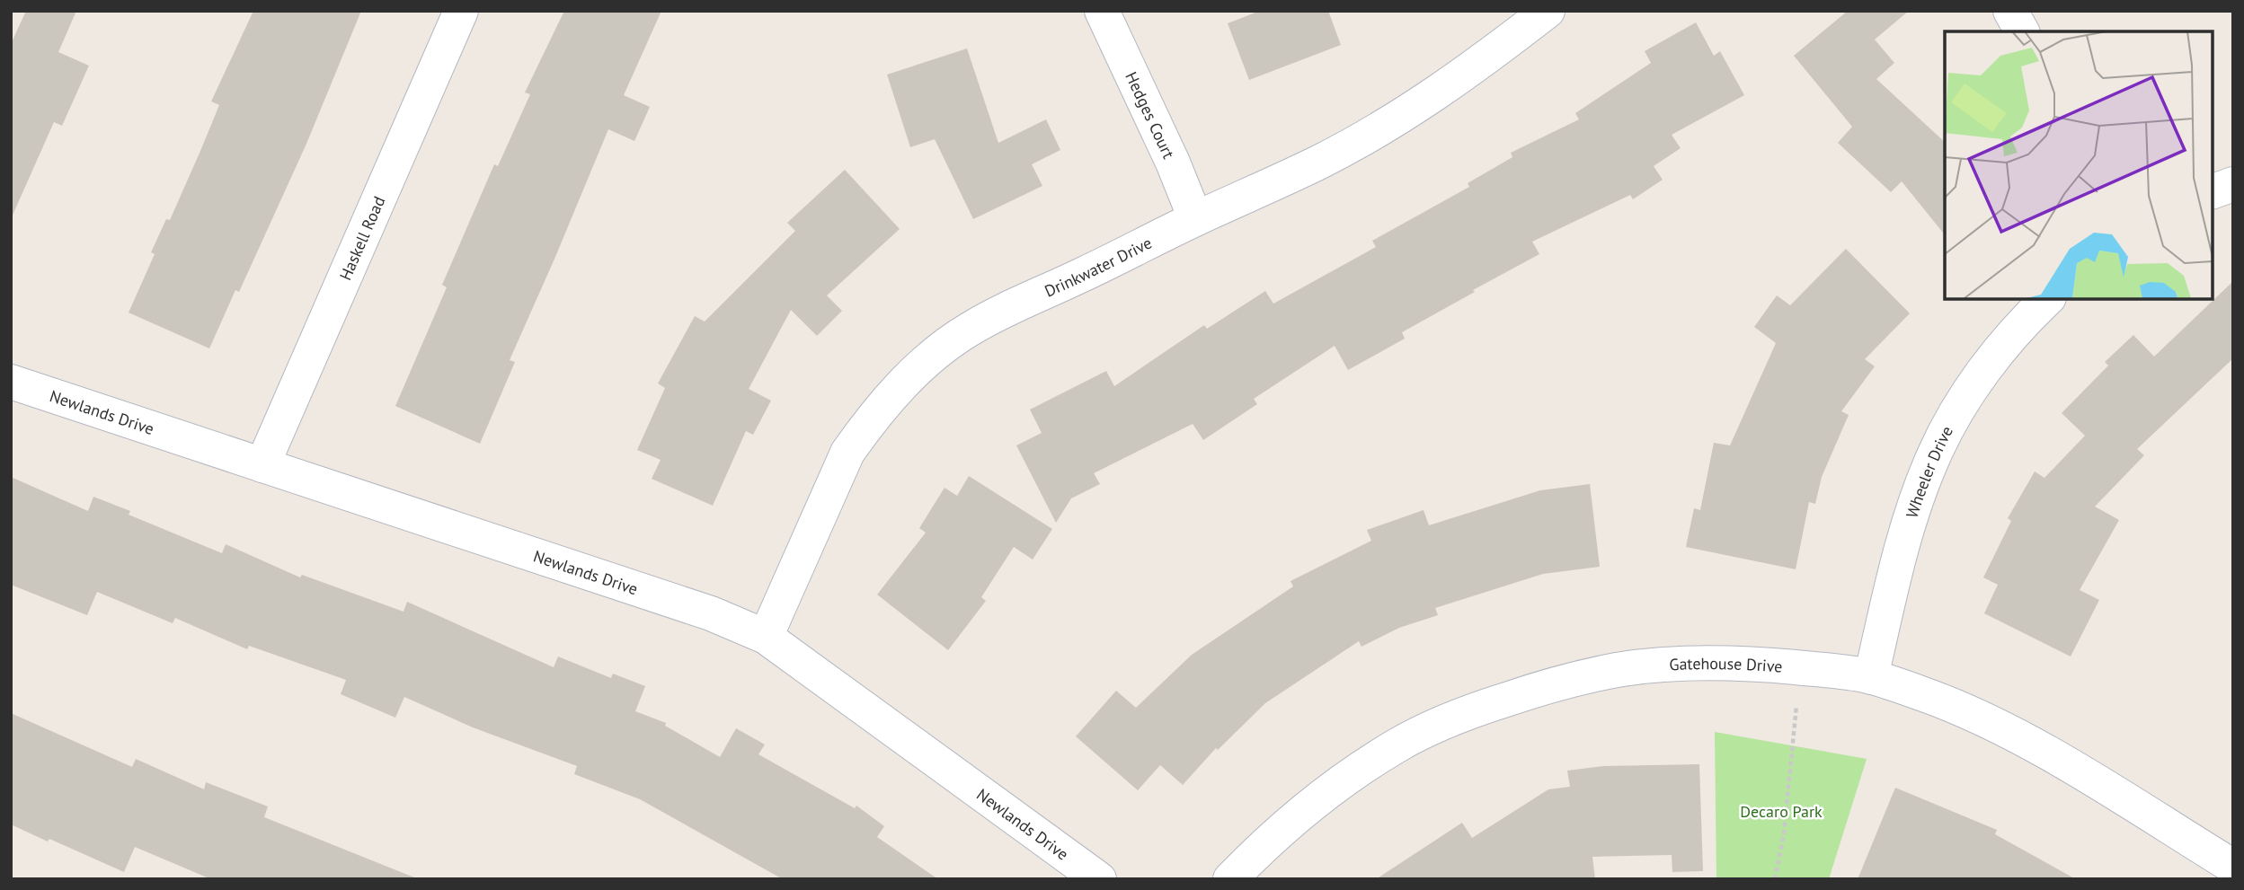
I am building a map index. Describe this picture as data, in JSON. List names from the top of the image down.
{
  "streets": {
    "street": [
      "Hedges Court",
      "Haskell Road",
      "Drinkwater Drive",
      "Newlands Drive",
      "Wheeler Drive",
      "Gatehouse Drive"
    ]
  },
  "crossings": [
    ["Hedges Court", "Drinkwater Drive"],
    ["Haskell Road", "Newlands Drive"],
    ["Drinkwater Drive", "Newlands Drive"],
    ["Wheeler Drive", "Gatehouse Drive"]
  ],
  "parks": ["Decaro Park"]
}
